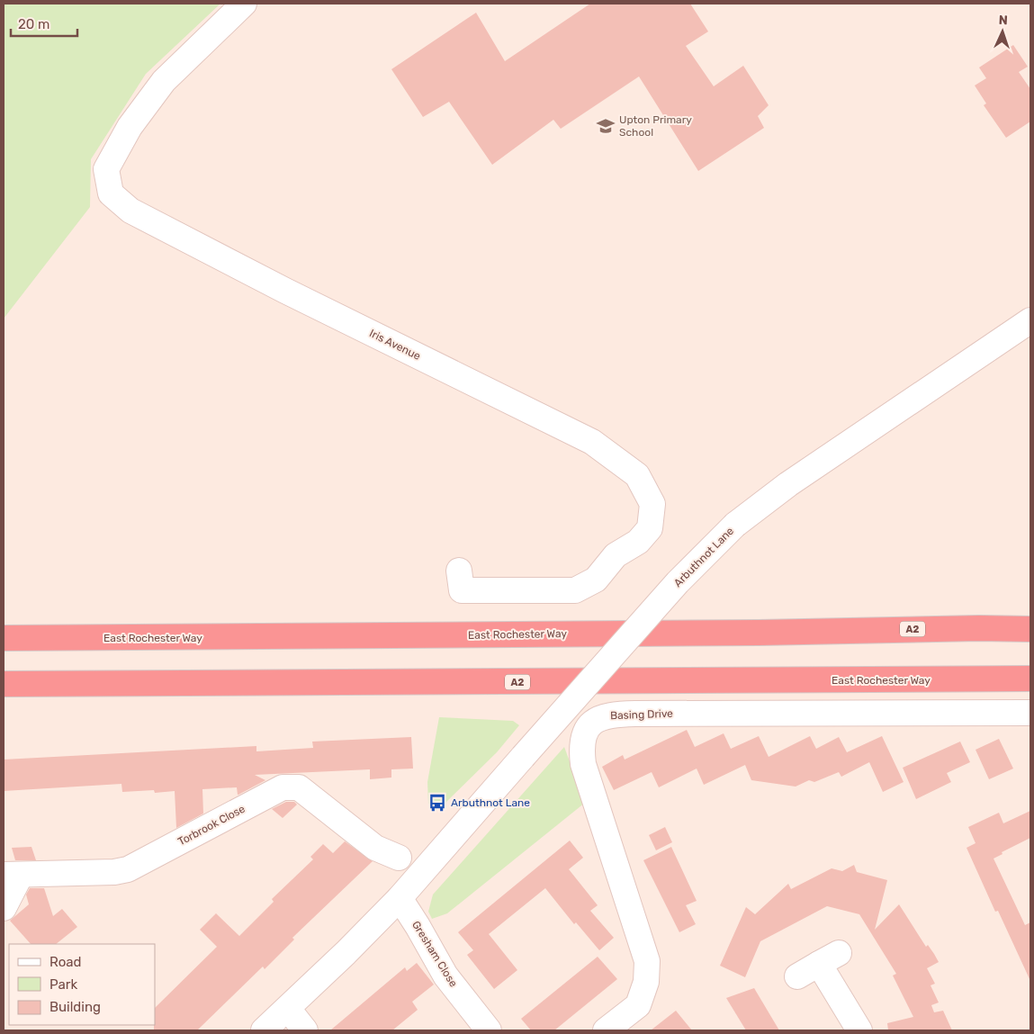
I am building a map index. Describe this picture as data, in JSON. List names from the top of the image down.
{
  "streets": {
    "highway": ["A2", "East Rochester Way"],
    "street": [
      "Iris Avenue",
      "Arbuthnot Lane",
      "Basing Drive",
      "Torbrook Close",
      "Gresham Close"
    ]
  },
  "crossings": [
    ["Arbuthnot Lane", "Gresham Close"],
    ["A2", "East Rochester Way"]
  ],
  "places": {
    "school or university": ["Upton Primary School"],
    "bus stop": ["Arbuthnot Lane"]
  },
  "legend": ["Road", "Park", "Building"],
  "scale_bar": "20 m",
  "north": "top"
}
